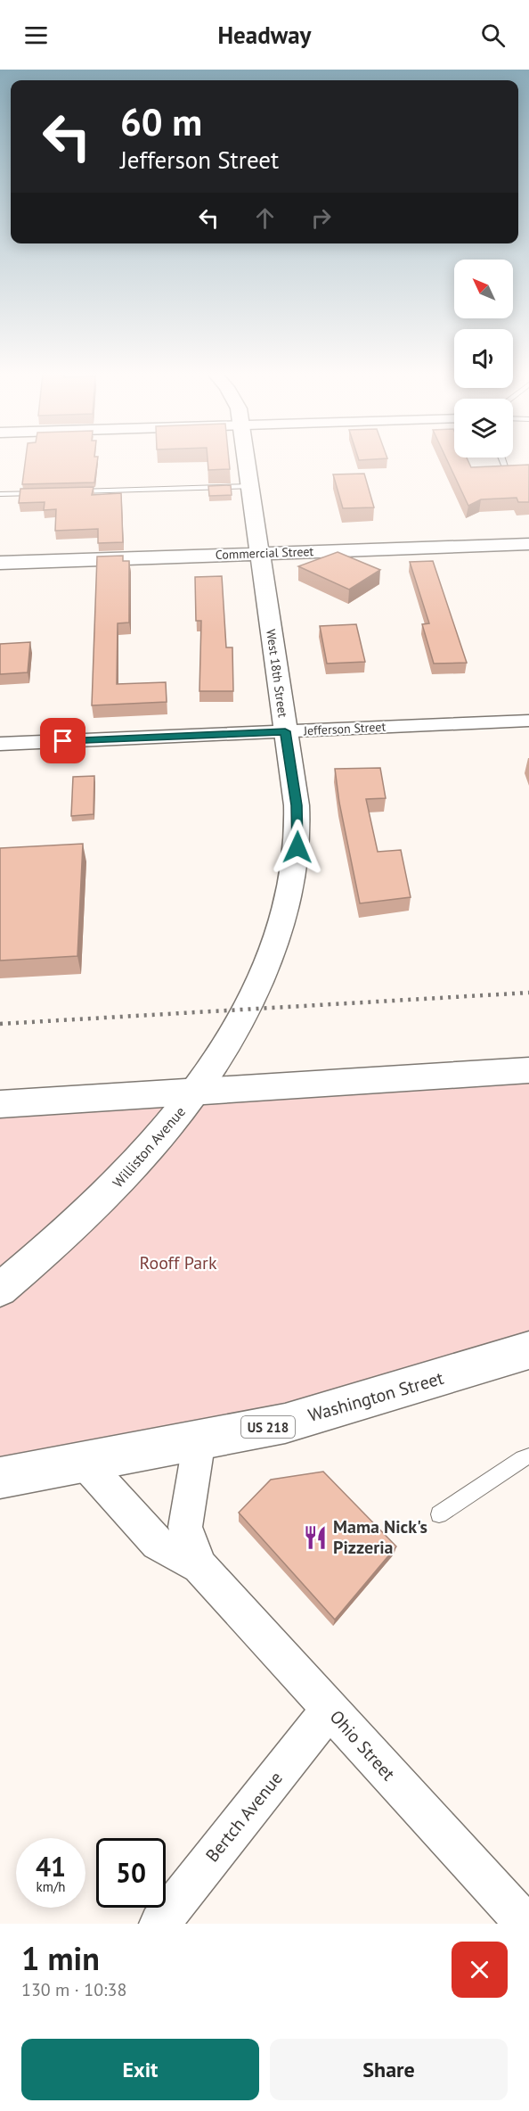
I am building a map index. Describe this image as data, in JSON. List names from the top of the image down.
{
  "streets": {
    "main road": [
      "Commercial Street",
      "West 18th Street",
      "Williston Avenue",
      "Washington Street",
      "US 218"
    ],
    "street": ["Jefferson Street", "Ohio Street", "Bertch Avenue"]
  },
  "crossings": [
    ["Commercial Street", "West 18th Street"],
    ["West 18th Street", "Jefferson Street"],
    ["West 18th Street", "Williston Avenue"],
    ["Washington Street", "Ohio Street"],
    ["Ohio Street", "Bertch Avenue"]
  ],
  "parks": ["Rooff Park"],
  "places": {
    "restaurant": ["Mama Nick's Pizzeria"]
  },
  "north": "top left",
  "page": {
    "header": "Headway",
    "turn": ["60 m", "Jefferson Street"],
    "speed": "41 km/h",
    "limit": "50",
    "heading": ["1 min", "130 m · 10:38"],
    "buttons": ["Exit", "Share"]
  }
}
